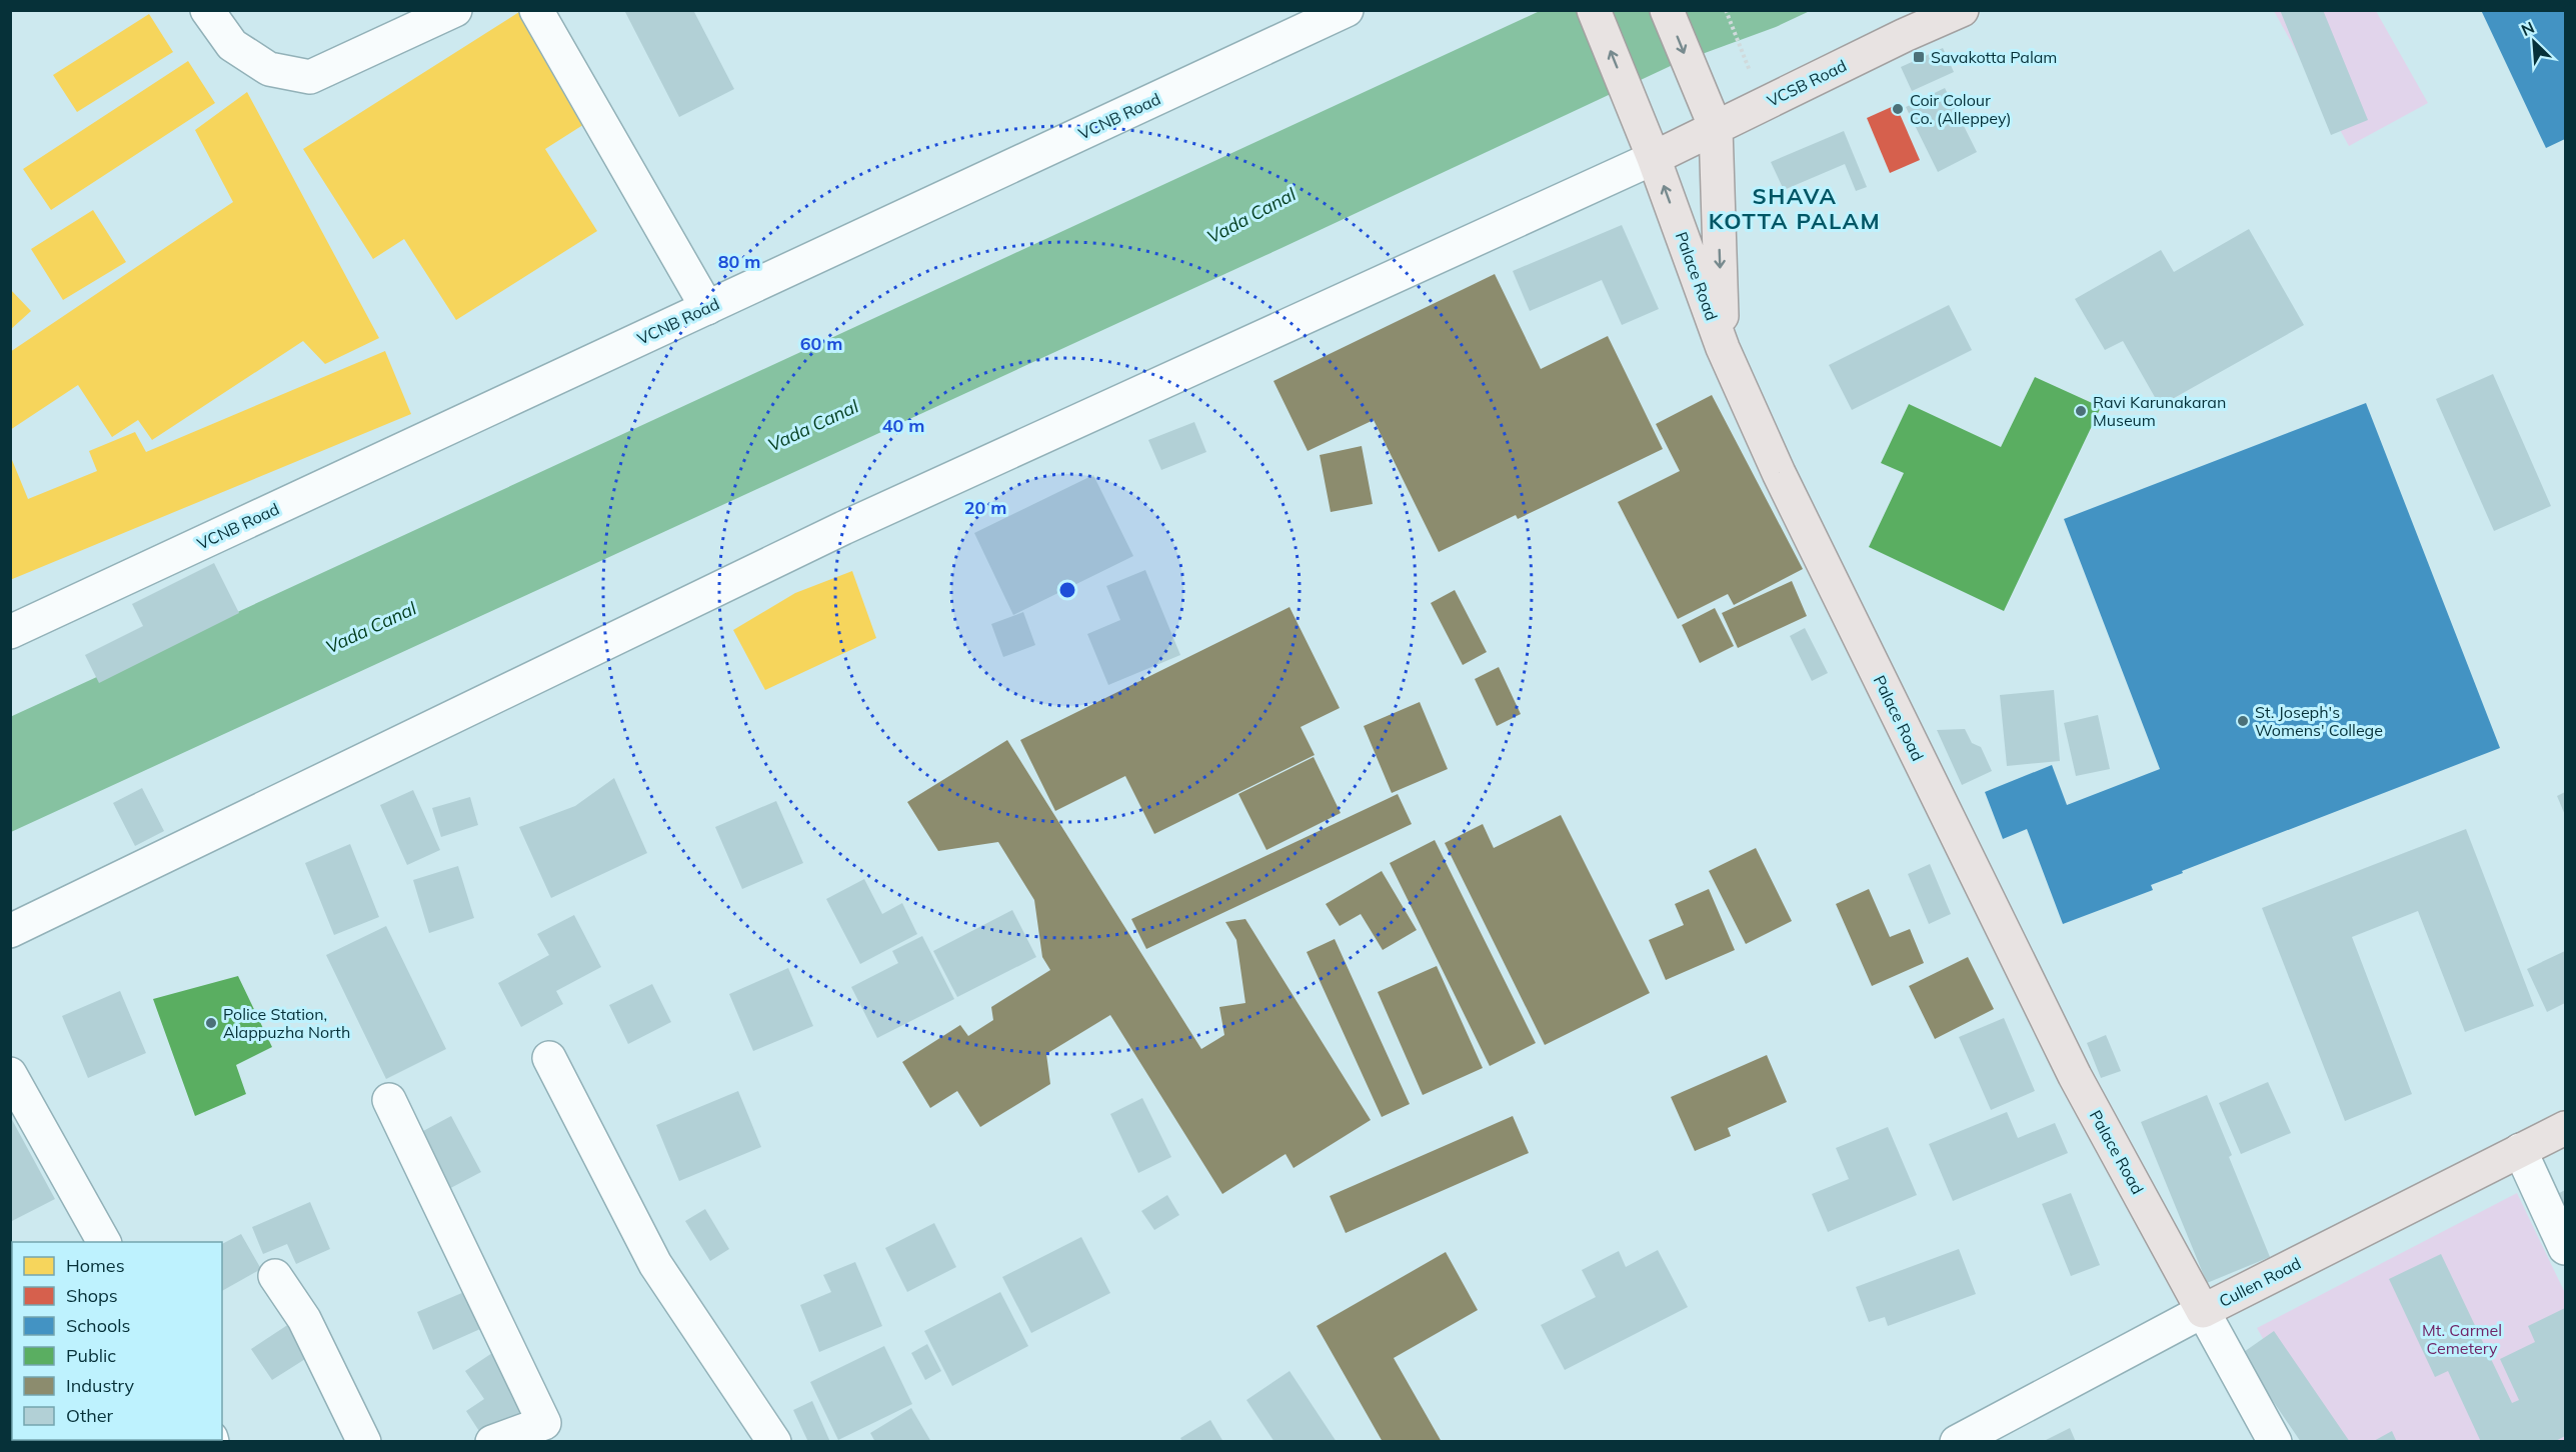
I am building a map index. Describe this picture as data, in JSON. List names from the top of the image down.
{
  "streets": {
    "main road": [
      "VCSB Road",
      "VCNB Road",
      "Palace Road",
      "Cullen Road"
    ]
  },
  "crossings": [
    ["VCSB Road", "Palace Road"],
    ["Palace Road", "Cullen Road"]
  ],
  "districts": ["SHAVA KOTTA PALAM"],
  "water": ["Vada Canal"],
  "parks": ["Mt. Carmel Cemetery"],
  "places": {
    "transit": ["Savakotta Palam"],
    "other": [
      "Coir Colour Co. (Alleppey)",
      "Ravi Karunakaran Museum",
      "St. Joseph's Womens' College",
      "Police Station, Alappuzha North"
    ]
  },
  "legend": [
    "Homes",
    "Shops",
    "Schools",
    "Public",
    "Industry",
    "Other"
  ],
  "north": "top left",
  "rings": [
    "80 m",
    "60 m",
    "40 m",
    "20 m"
  ]
}
